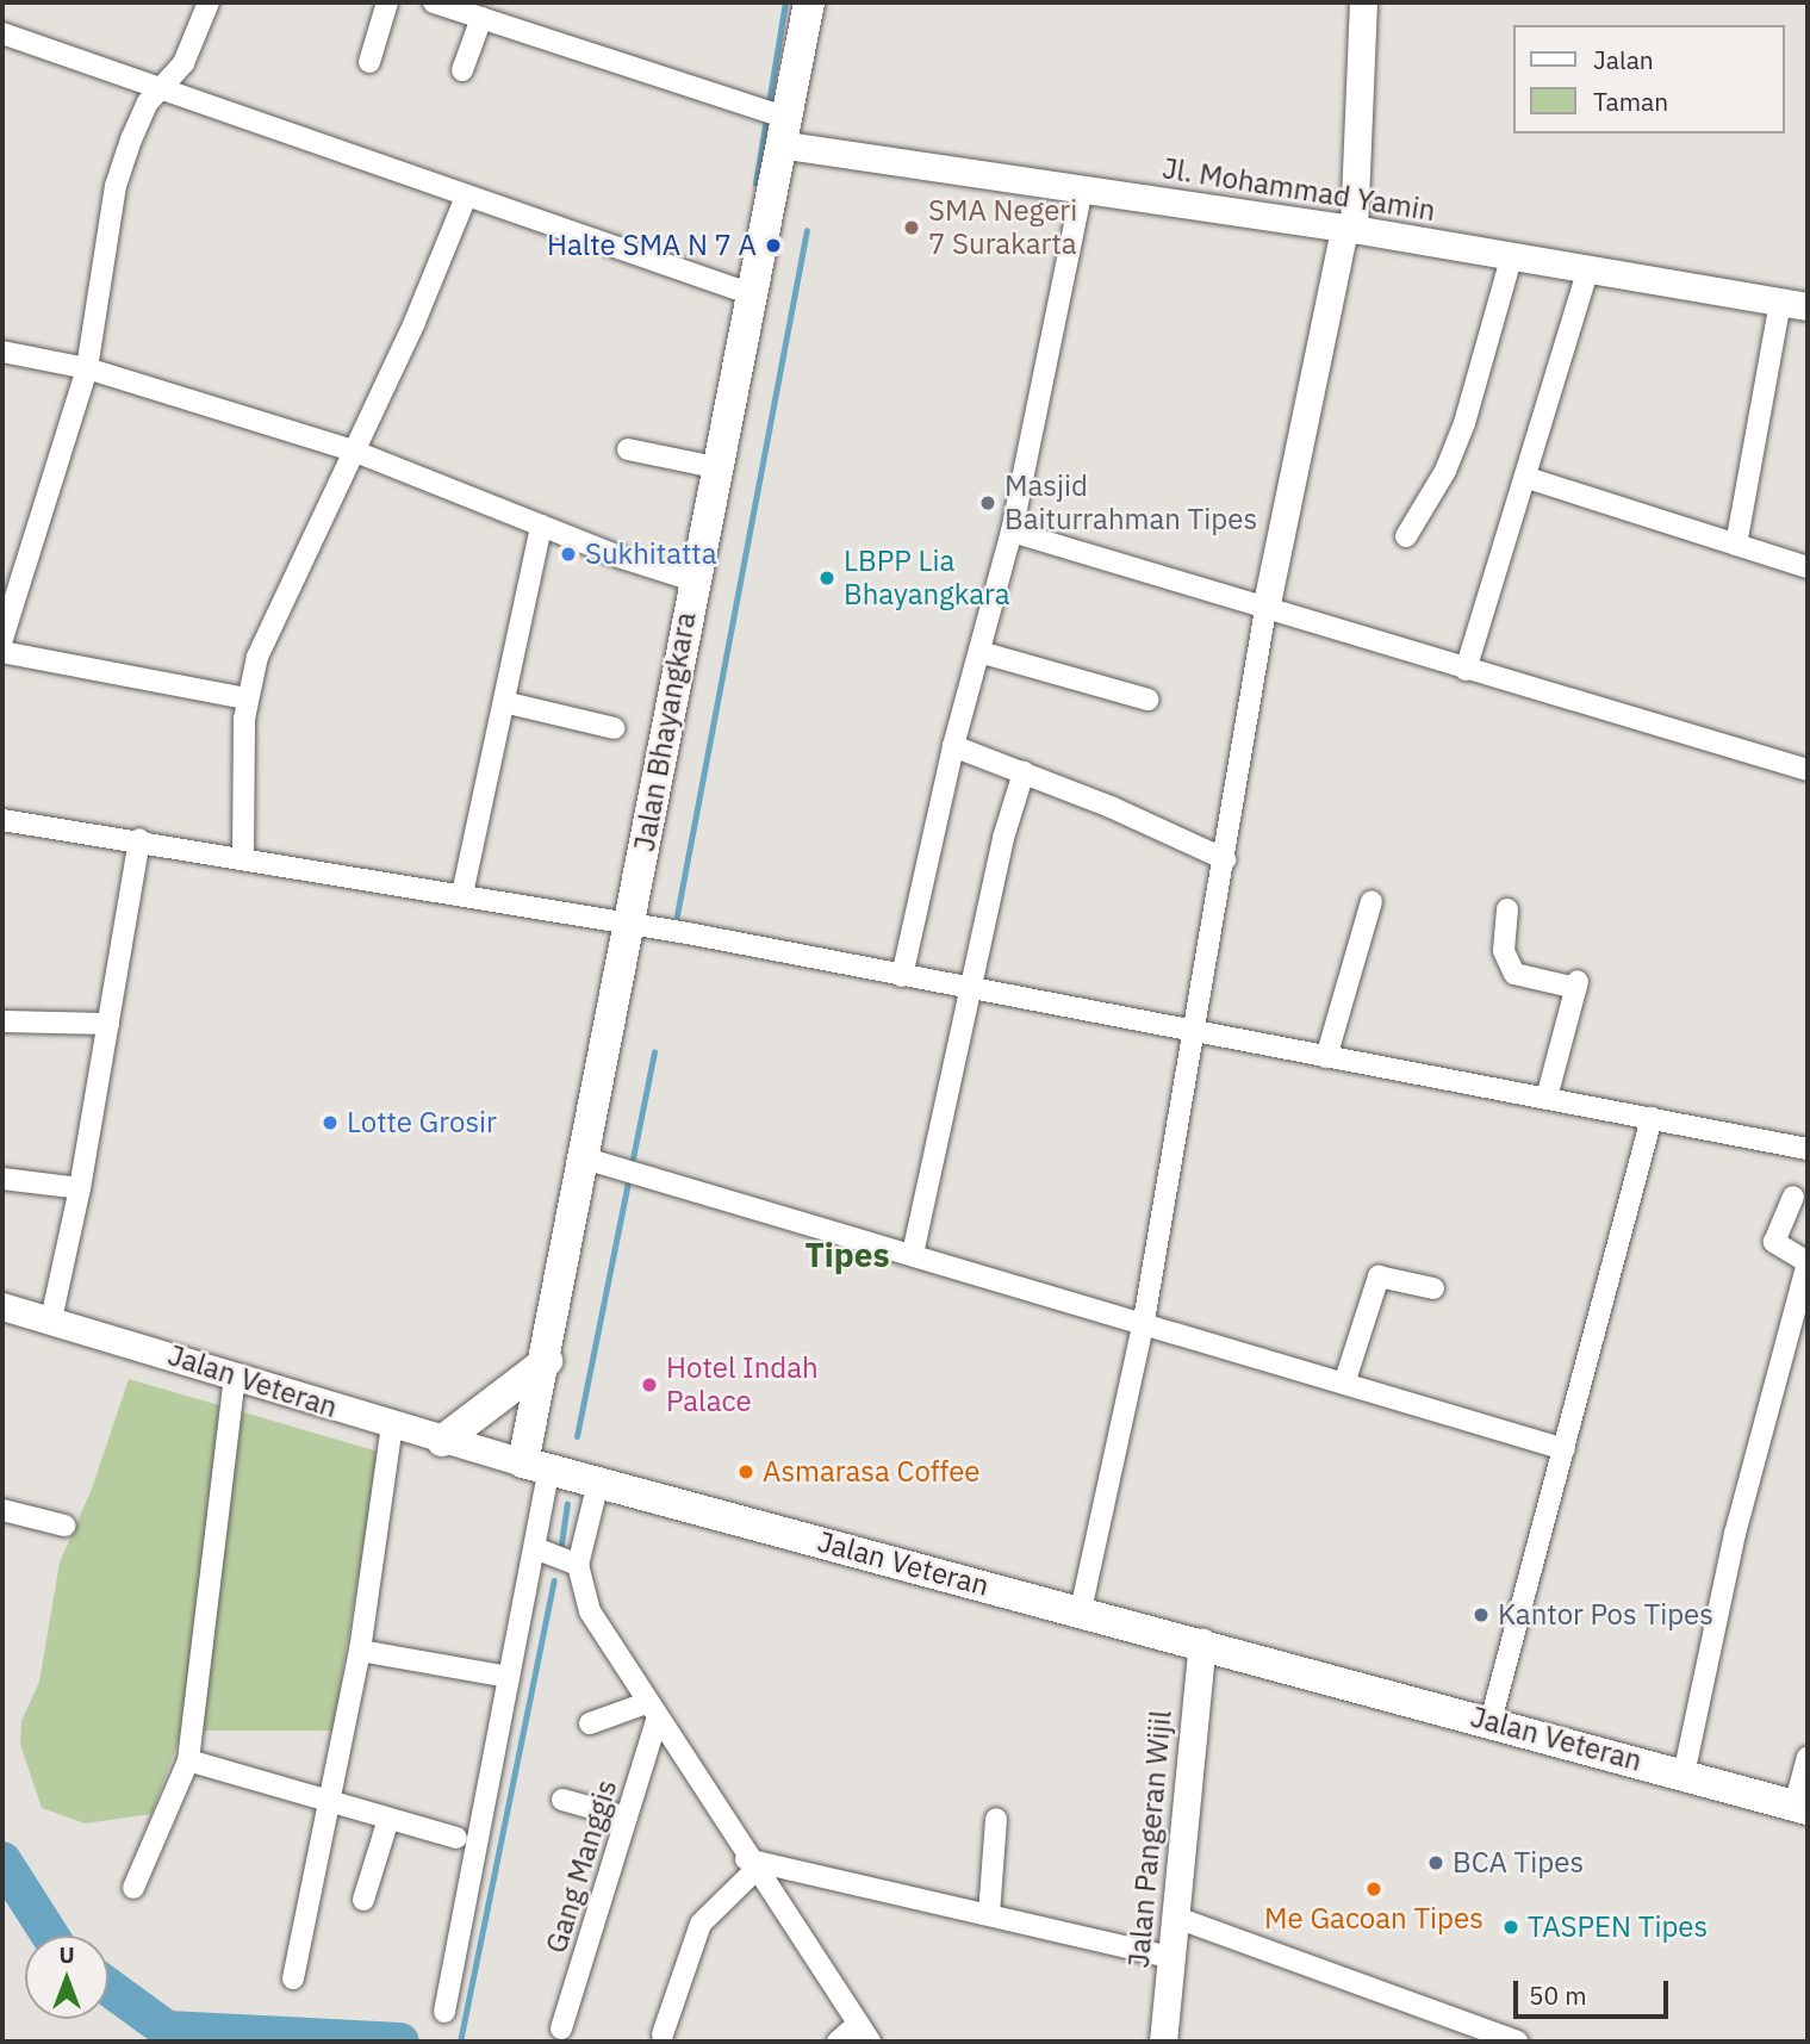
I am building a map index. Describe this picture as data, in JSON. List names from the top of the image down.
{
  "streets": {
    "main road": ["Jalan Bhayangkara", "Jalan Veteran"],
    "street": ["Jl. Mohammad Yamin", "Jalan Pangeran Wijil", "Gang Manggis"]
  },
  "crossings": [
    ["Jl. Mohammad Yamin", "Jalan Bhayangkara"],
    ["Jalan Bhayangkara", "Jalan Veteran"],
    ["Jalan Veteran", "Jalan Pangeran Wijil"]
  ],
  "districts": ["Tipes"],
  "places": [
    "SMA Negeri 7 Surakarta",
    "Halte SMA N 7 A",
    "Masjid Baiturrahman Tipes",
    "Sukhitatta",
    "LBPP Lia Bhayangkara",
    "Lotte Grosir",
    "Hotel Indah Palace",
    "Asmarasa Coffee",
    "Kantor Pos Tipes",
    "BCA Tipes",
    "Me Gacoan Tipes",
    "TASPEN Tipes"
  ],
  "legend": ["Jalan", "Taman"],
  "scale_bar": "50 m",
  "north": "top"
}
